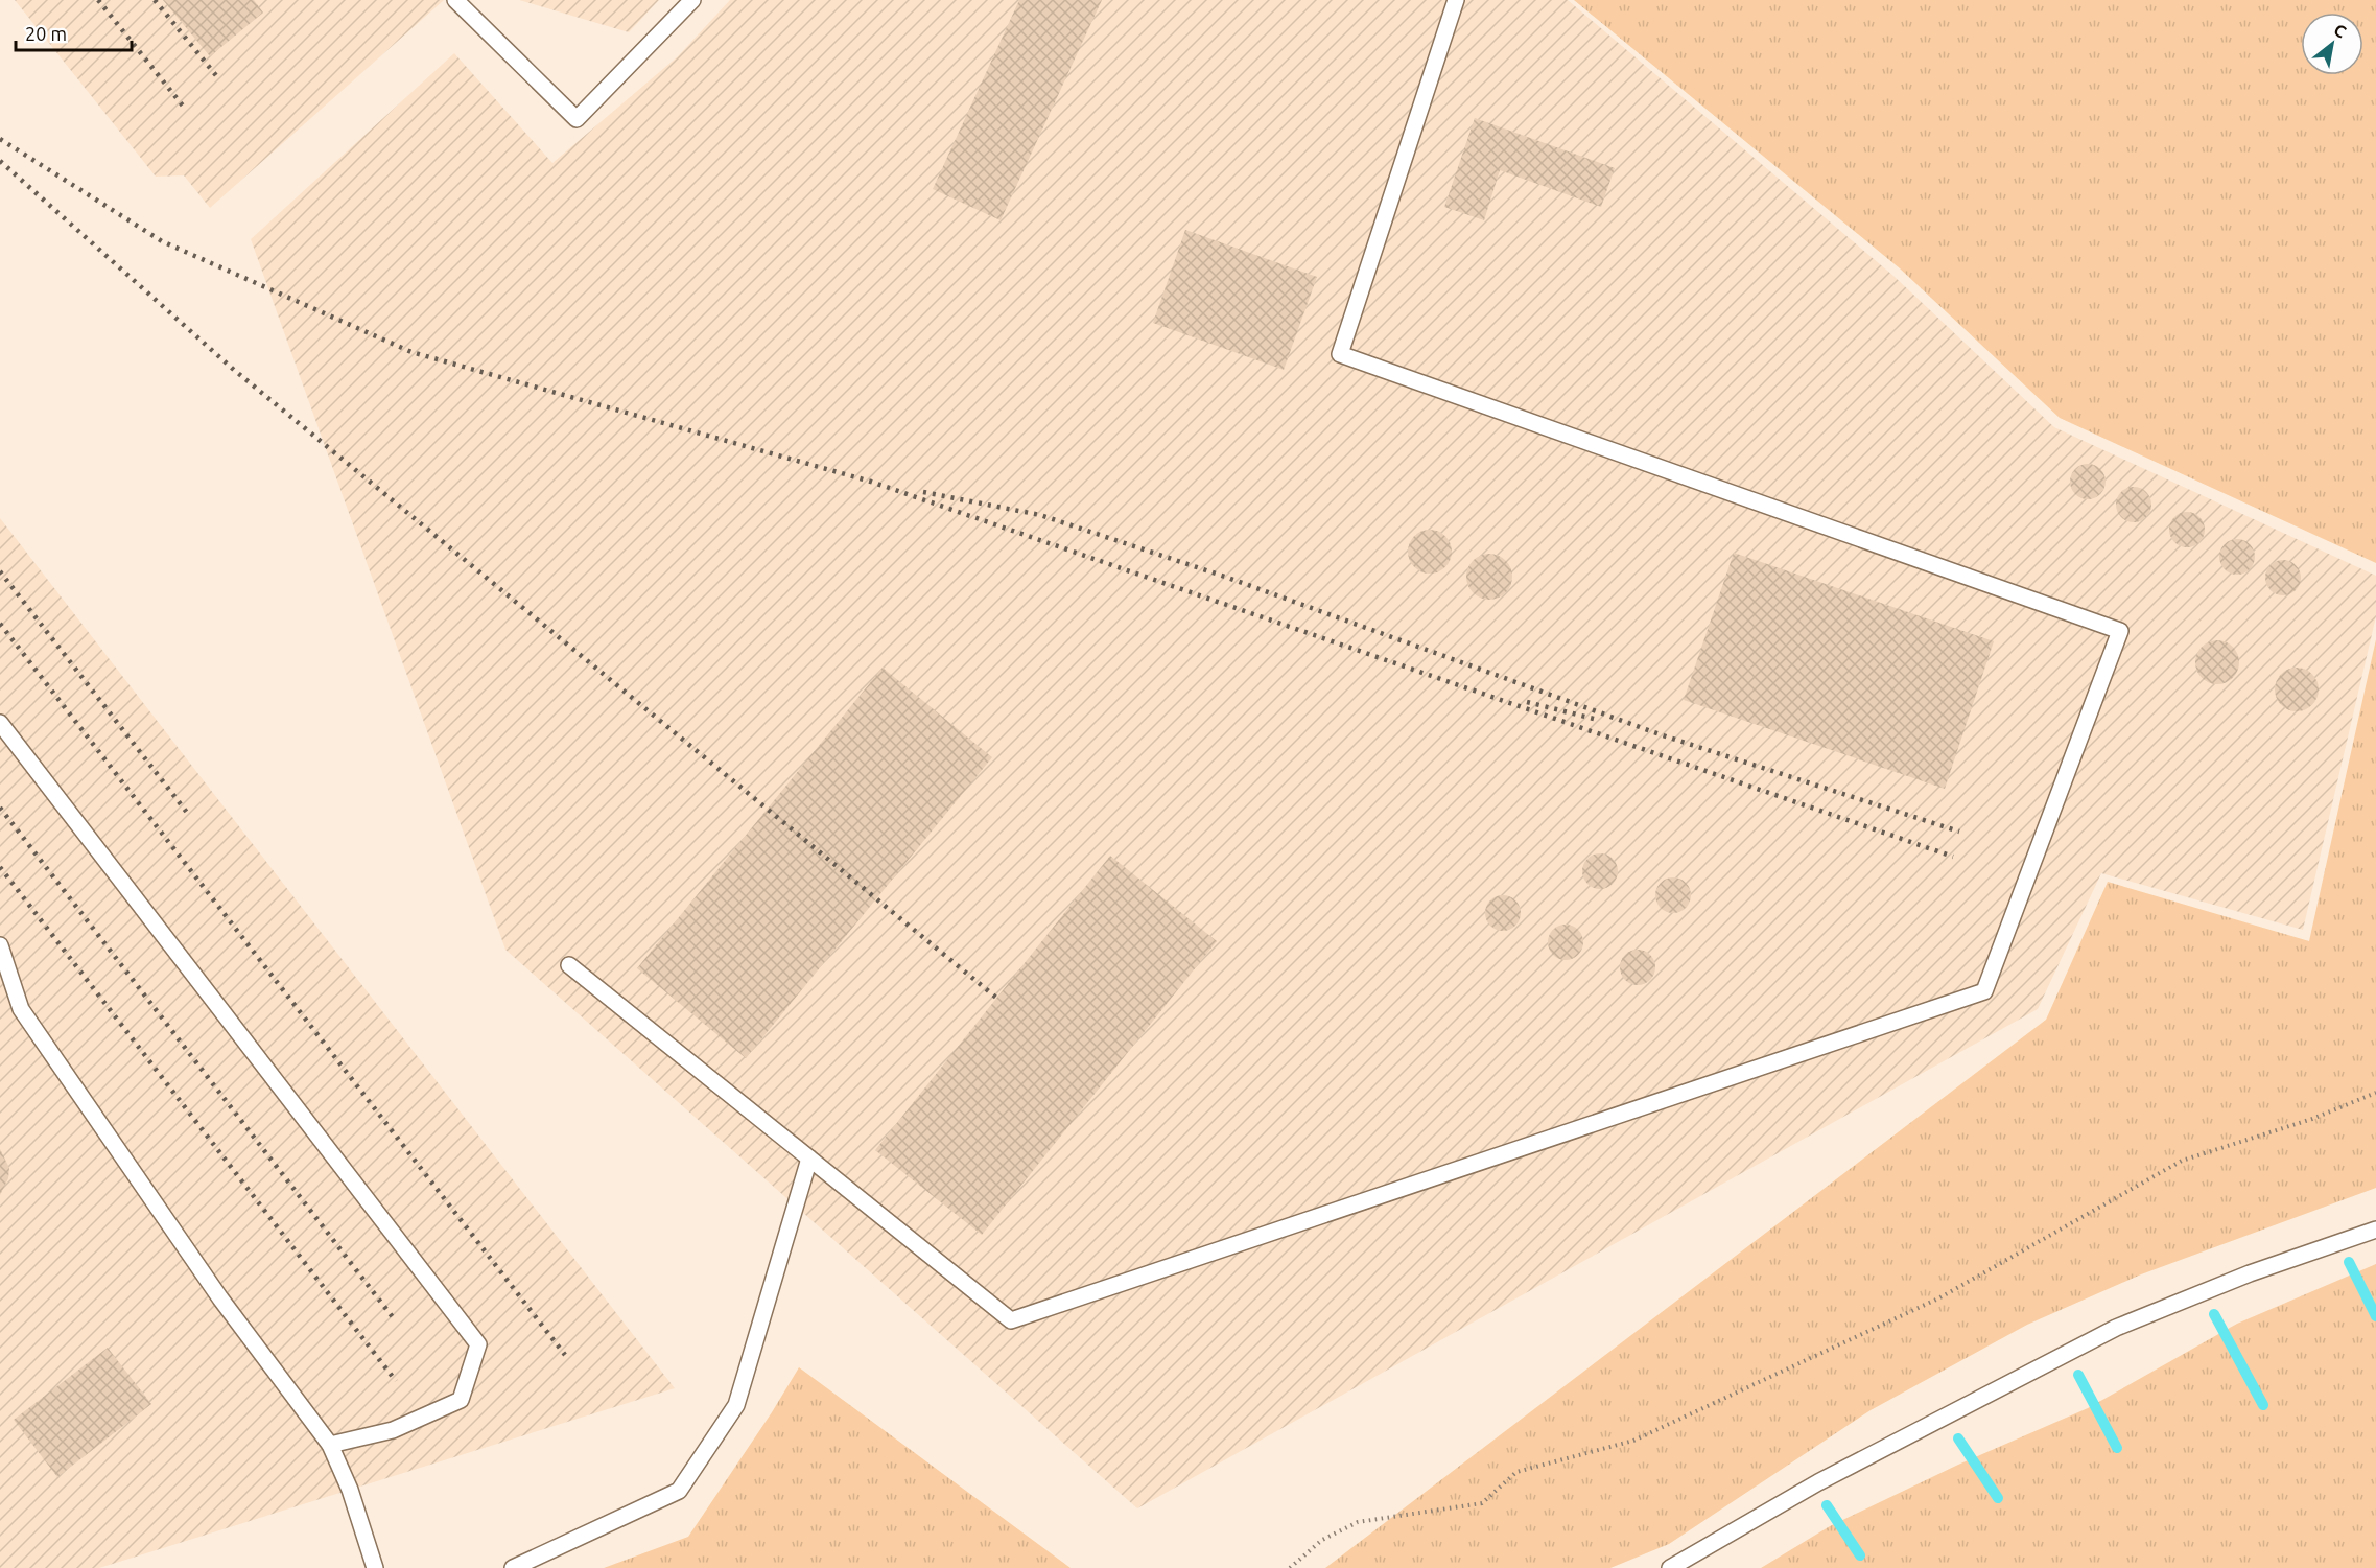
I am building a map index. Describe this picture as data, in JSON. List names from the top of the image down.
{
  "scale_bar": "20 m",
  "north": "top right"
}
